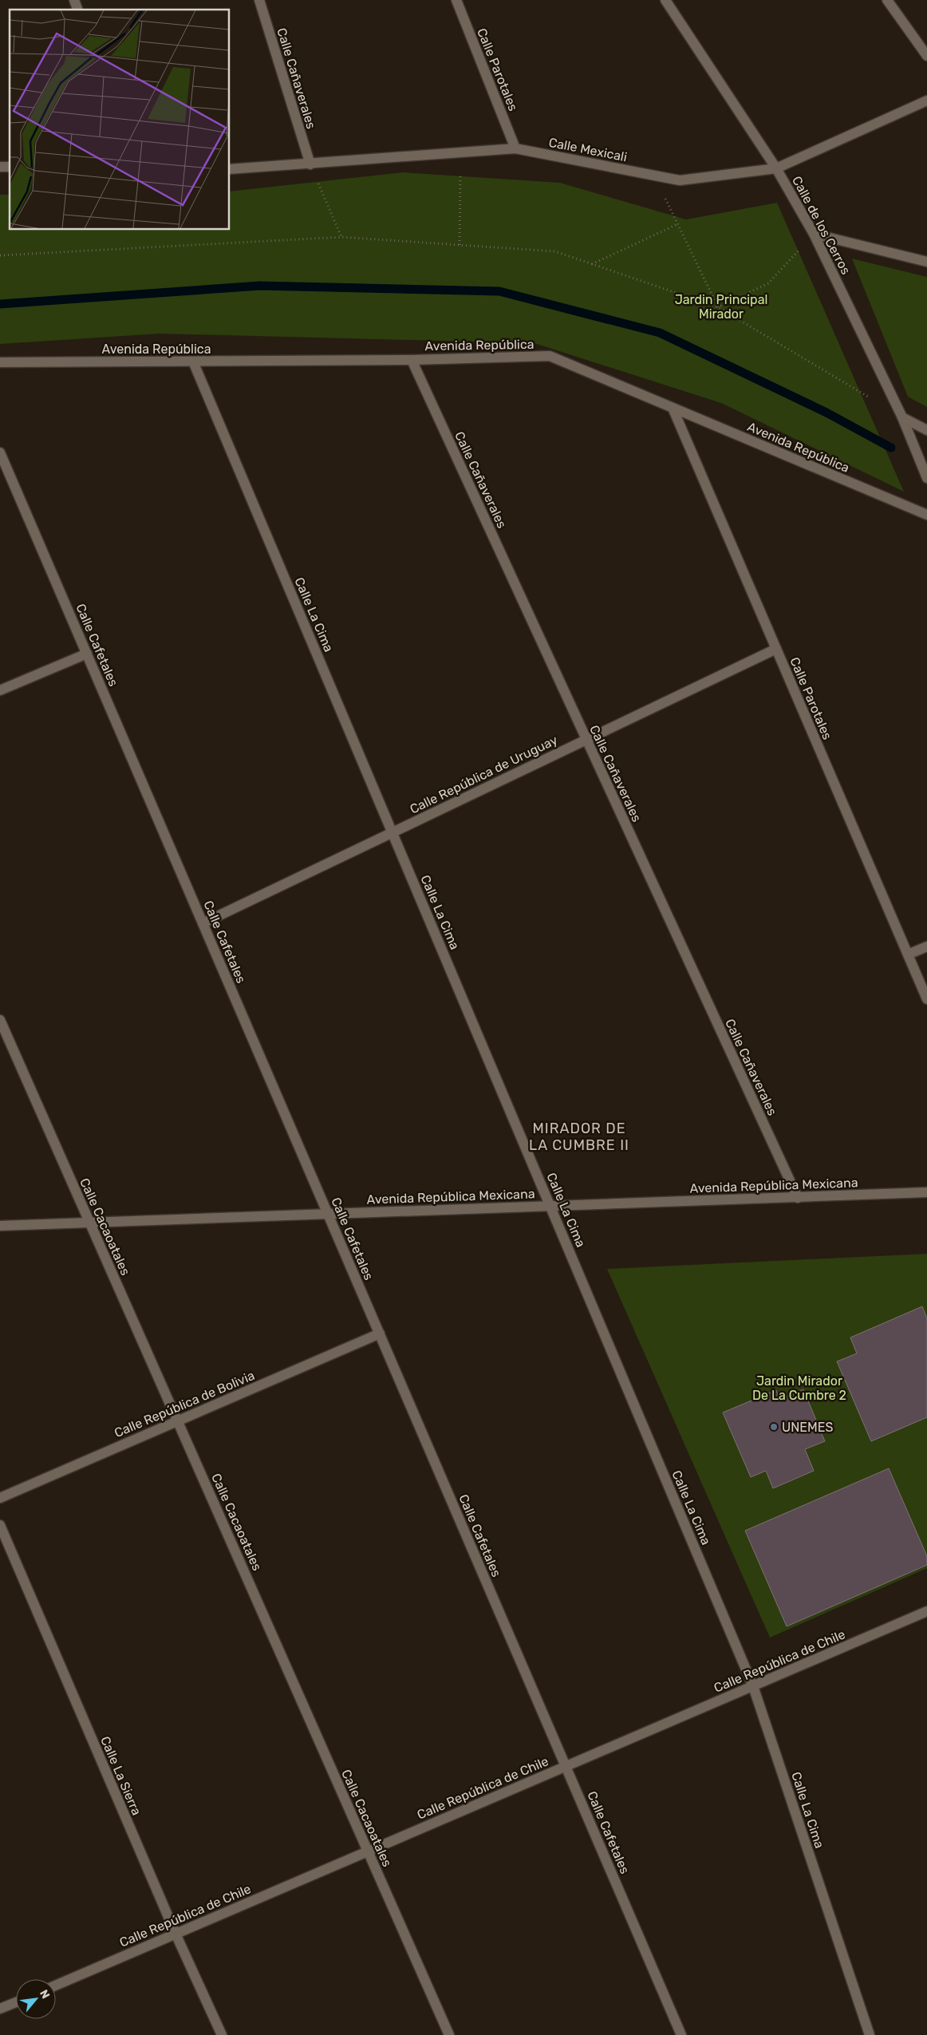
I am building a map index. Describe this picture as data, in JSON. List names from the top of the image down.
{
  "streets": {
    "street": [
      "Calle Parotales",
      "Calle Cañaverales",
      "Calle Mexicali",
      "Calle de los Cerros",
      "Avenida República",
      "Calle La Cima",
      "Calle Cafetales",
      "Calle República de Uruguay",
      "Avenida República Mexicana",
      "Calle Cacaoatales",
      "Calle República de Bolivia",
      "Calle República de Chile",
      "Calle La Sierra"
    ]
  },
  "crossings": [
    ["Calle Parotales", "Calle Mexicali"],
    ["Calle Parotales", "Avenida República"],
    ["Calle Parotales", "Calle República de Uruguay"],
    ["Calle Cañaverales", "Calle Mexicali"],
    ["Calle Cañaverales", "Avenida República"],
    ["Calle Cañaverales", "Calle República de Uruguay"],
    ["Calle Cañaverales", "Avenida República Mexicana"],
    ["Calle Mexicali", "Calle de los Cerros"],
    ["Avenida República", "Calle La Cima"],
    ["Calle La Cima", "Calle República de Uruguay"],
    ["Calle La Cima", "Avenida República Mexicana"],
    ["Calle La Cima", "Calle República de Chile"],
    ["Calle Cafetales", "Calle República de Uruguay"],
    ["Calle Cafetales", "Avenida República Mexicana"],
    ["Calle Cafetales", "Calle República de Bolivia"],
    ["Calle Cafetales", "Calle República de Chile"],
    ["Avenida República Mexicana", "Calle Cacaoatales"],
    ["Calle Cacaoatales", "Calle República de Bolivia"],
    ["Calle Cacaoatales", "Calle República de Chile"],
    ["Calle República de Chile", "Calle La Sierra"]
  ],
  "districts": ["MIRADOR DE LA CUMBRE II"],
  "parks": ["Jardin Principal Mirador", "Jardin Mirador De La Cumbre 2"],
  "places": ["UNEMES"],
  "north": "top right"
}
